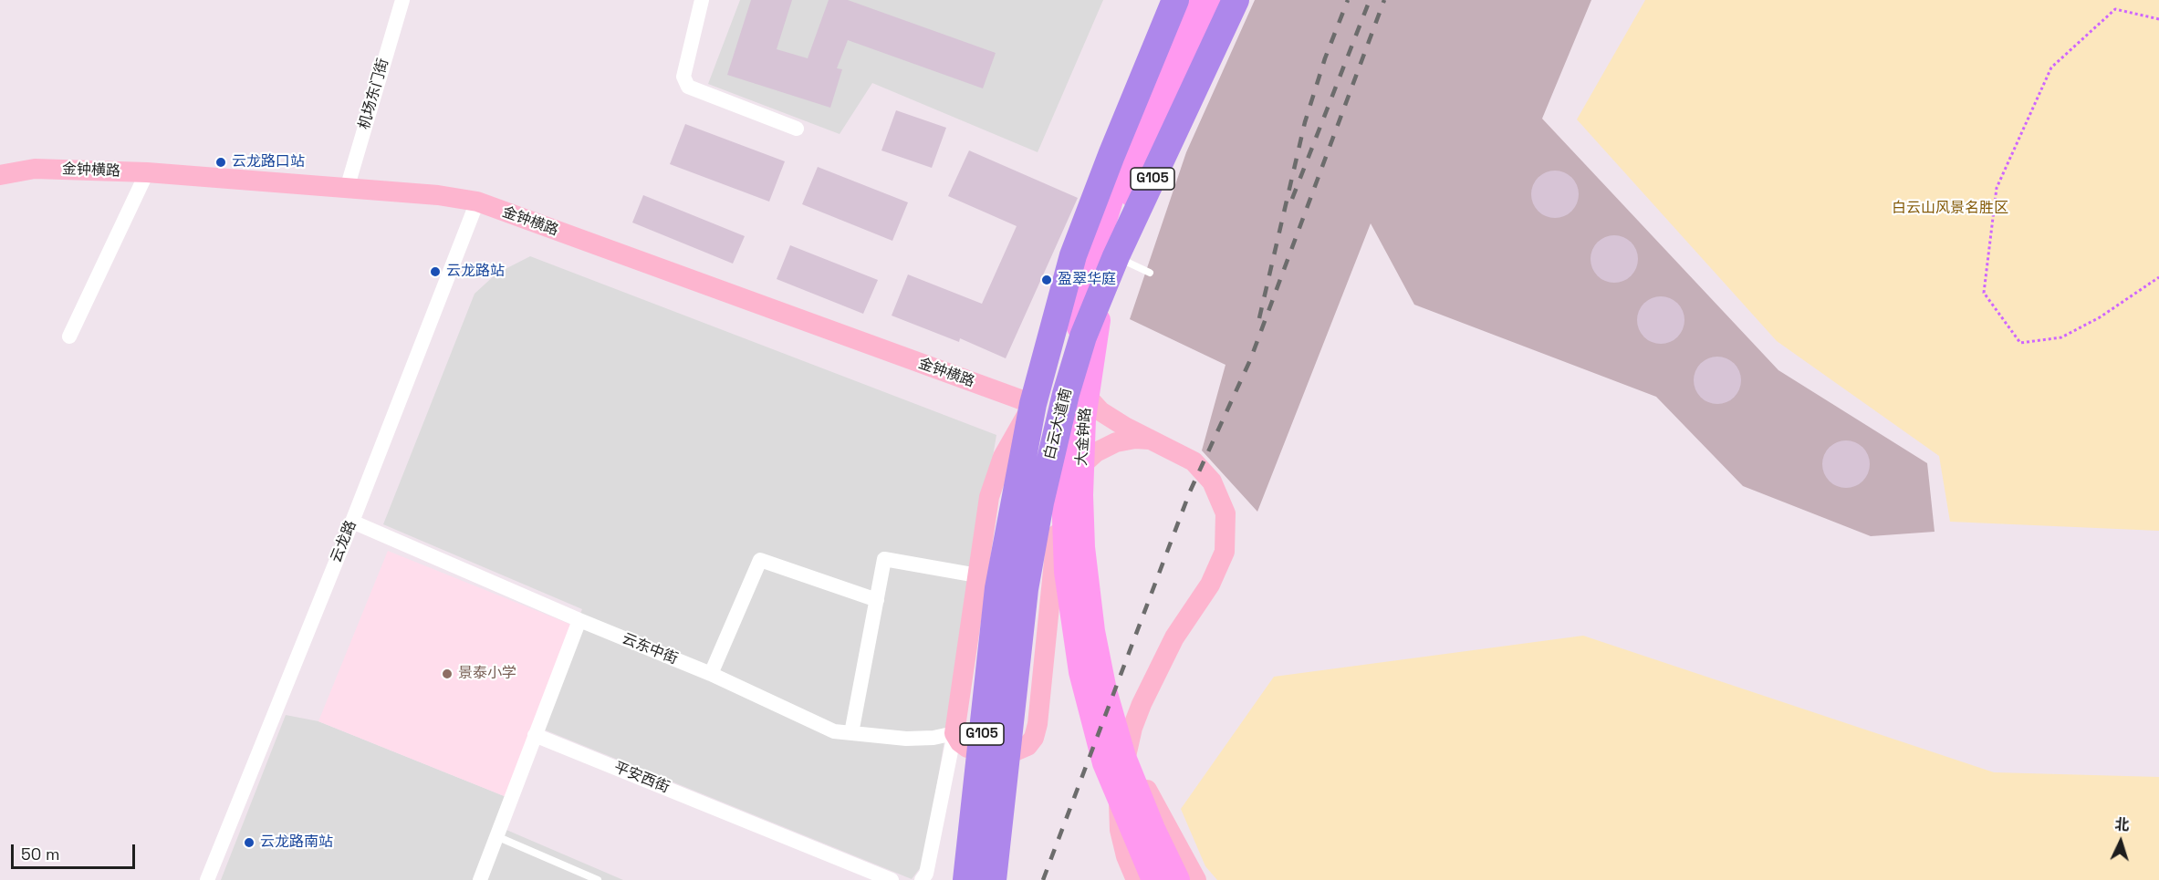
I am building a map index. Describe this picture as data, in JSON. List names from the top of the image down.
{
  "streets": {
    "highway": ["G105", "白云大道南"],
    "main road": ["大金钟路"],
    "street": [
      "机场东门街",
      "金钟横路",
      "云龙路",
      "云东中街",
      "平安西街"
    ]
  },
  "crossings": [
    ["机场东门街", "金钟横路"],
    ["金钟横路", "白云大道南"],
    ["金钟横路", "云龙路"],
    ["云龙路", "云东中街"]
  ],
  "parks": ["白云山风景名胜区"],
  "places": [
    "云龙路口站",
    "云龙路站",
    "盈翠华庭",
    "景泰小学",
    "云龙路南站"
  ],
  "scale_bar": "50 m",
  "north": "top"
}
